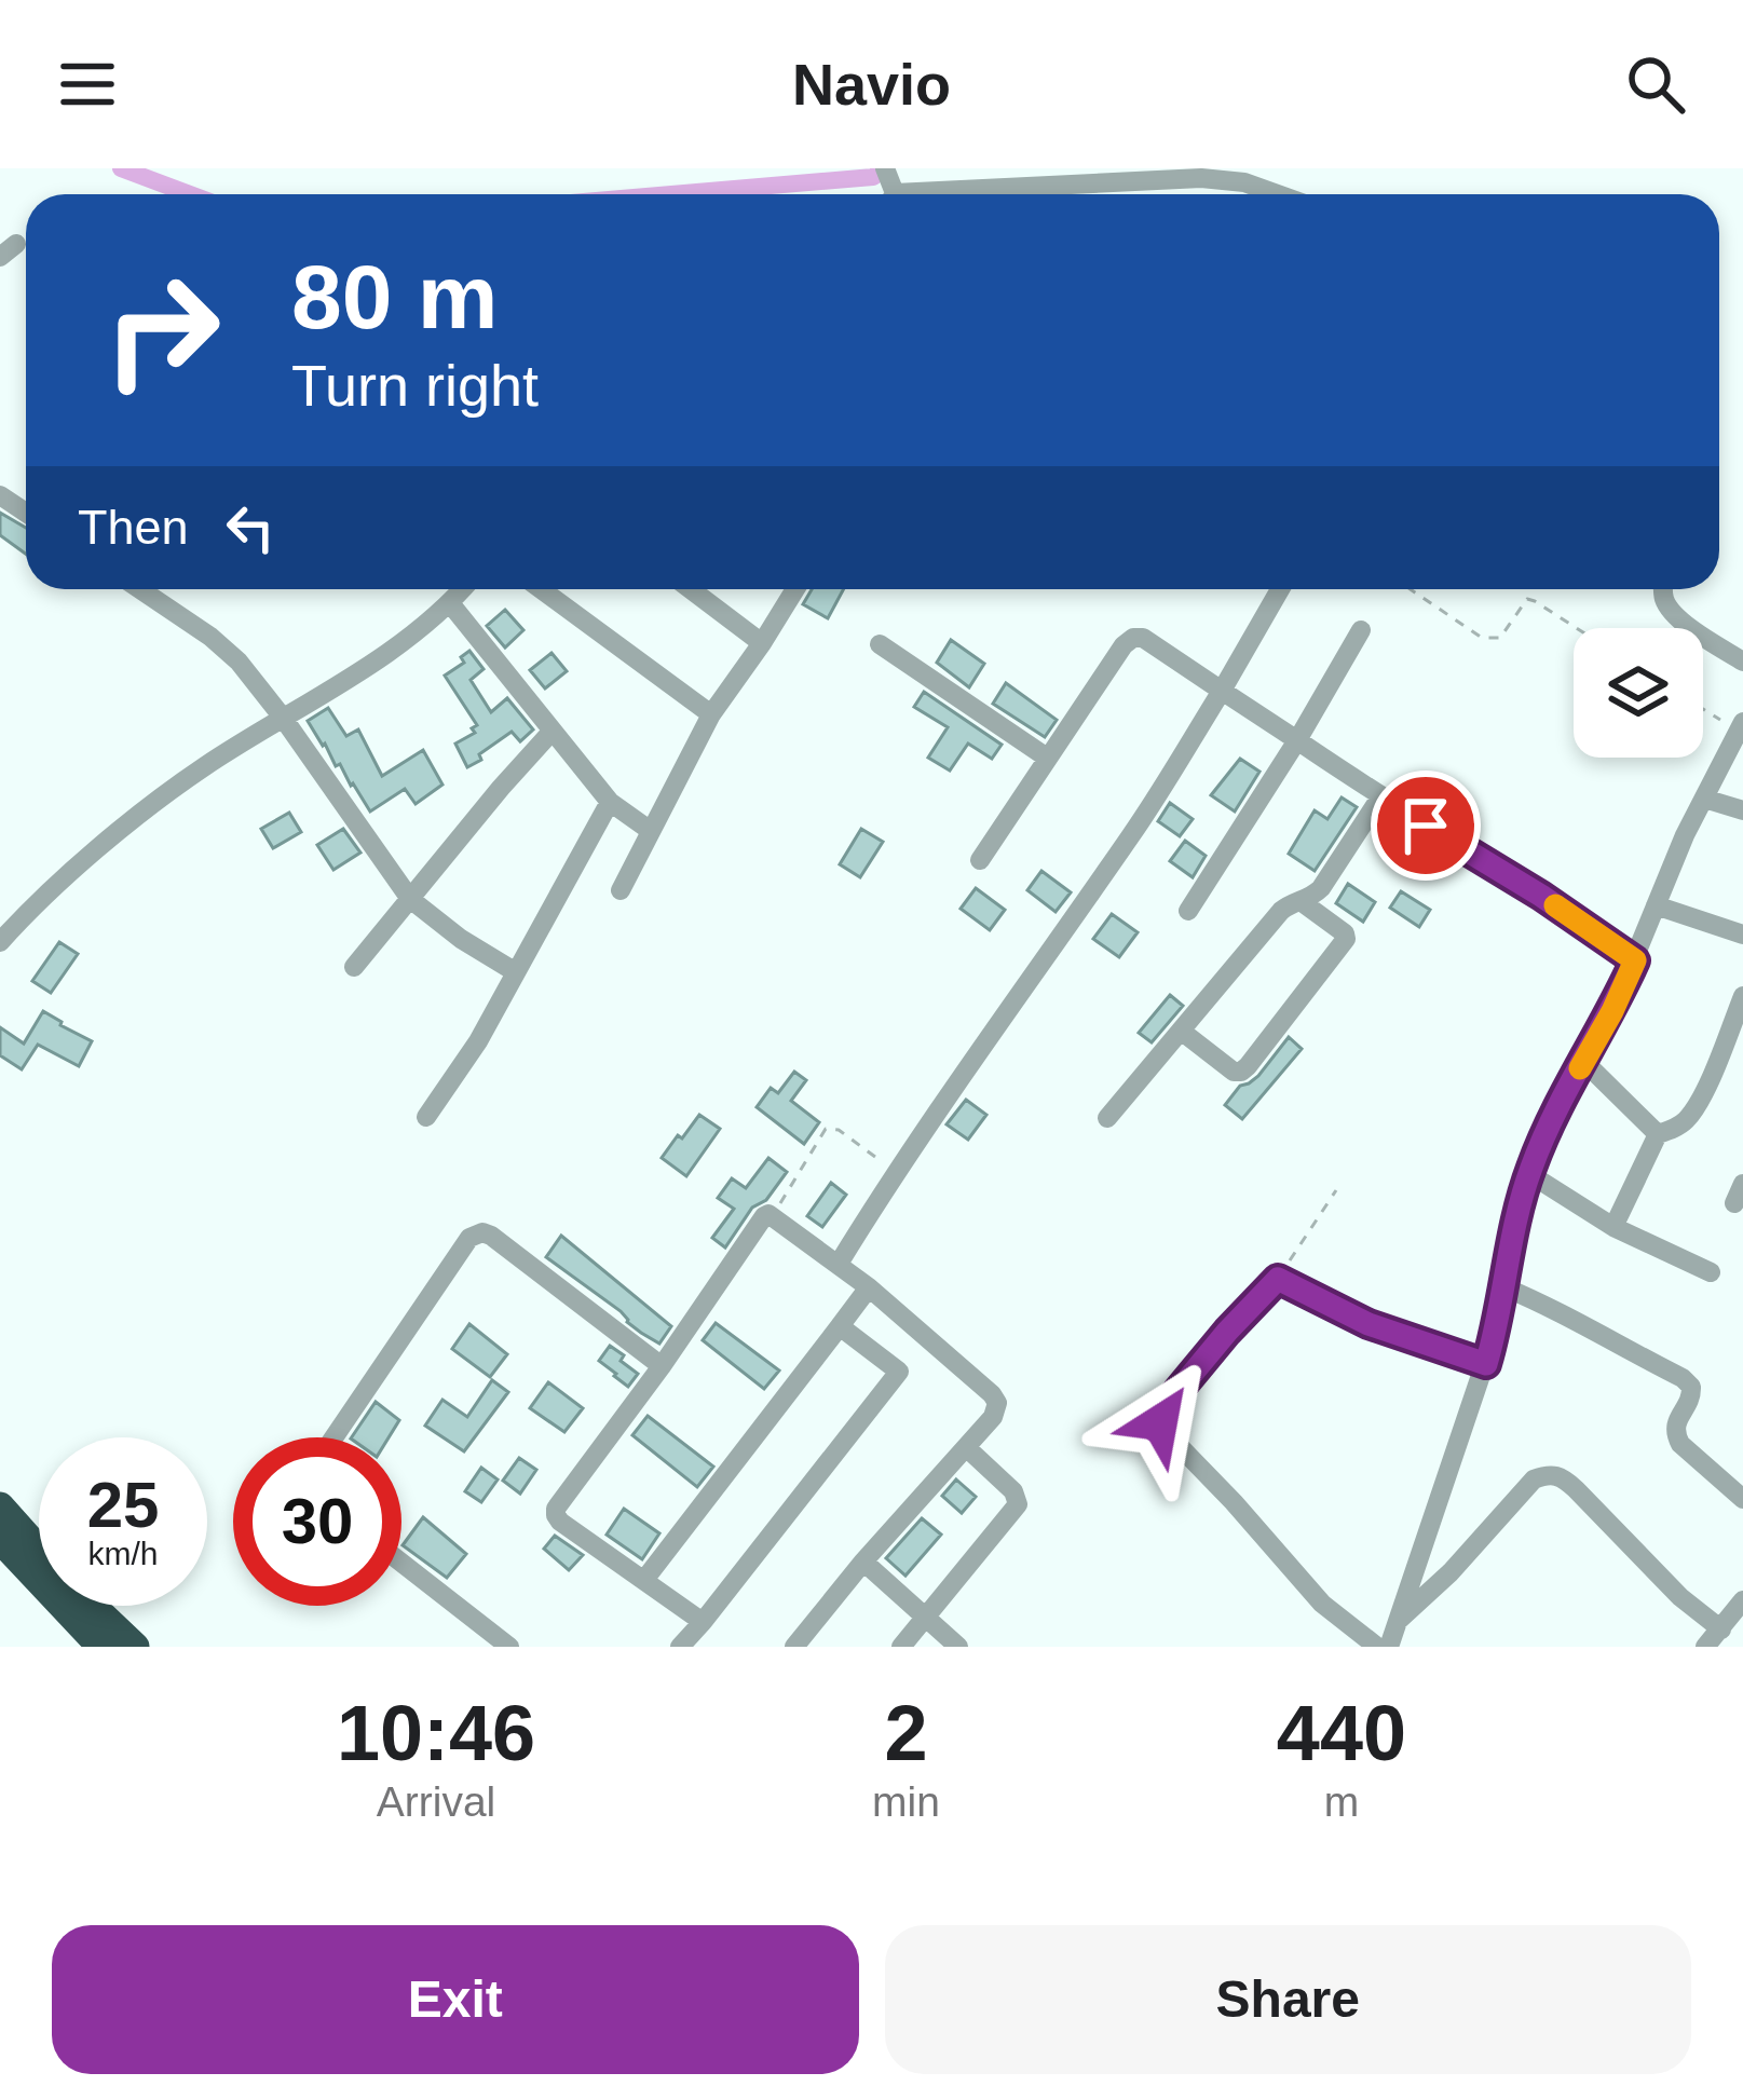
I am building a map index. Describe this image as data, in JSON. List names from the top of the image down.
{
  "page": {
    "header": "Navio",
    "turn": ["80 m", "Turn right"],
    "then": "Then",
    "speed": "25 km/h",
    "limit": "30",
    "eta": [
      "10:46",
      "Arrival",
      "2",
      "min",
      "440",
      "m"
    ],
    "buttons": ["Exit", "Share"]
  }
}
